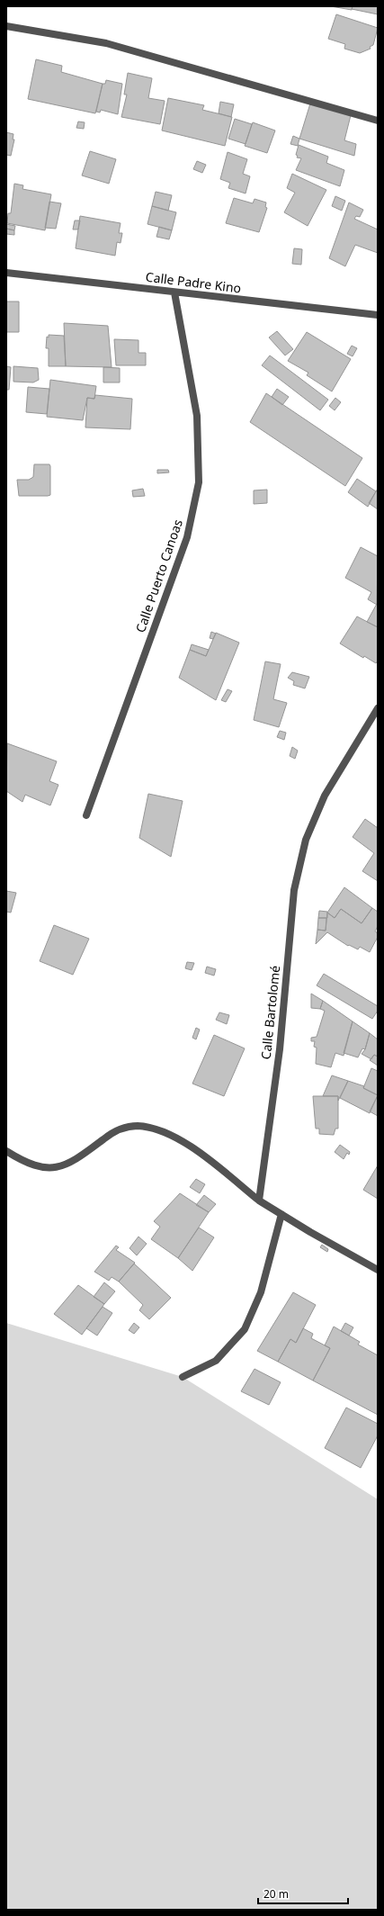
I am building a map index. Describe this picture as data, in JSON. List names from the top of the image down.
{
  "streets": {
    "street": ["Calle Padre Kino", "Calle Puerto Canoas", "Calle Bartolomé"]
  },
  "crossings": [
    ["Calle Padre Kino", "Calle Puerto Canoas"]
  ],
  "scale_bar": "20 m"
}
